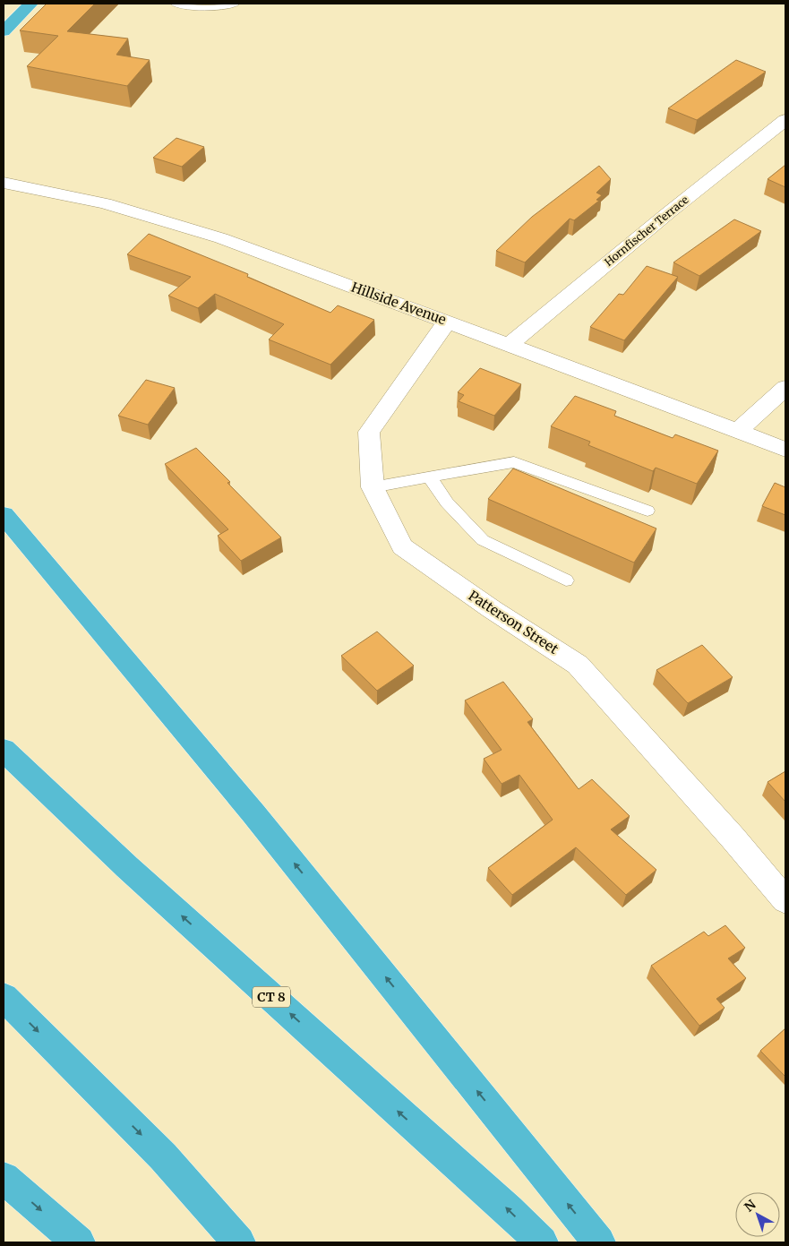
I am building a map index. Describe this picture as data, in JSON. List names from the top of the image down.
{
  "streets": {
    "highway": ["CT 8"],
    "street": ["Hornfischer Terrace", "Hillside Avenue", "Patterson Street"]
  },
  "crossings": [
    ["Hornfischer Terrace", "Hillside Avenue"],
    ["Hillside Avenue", "Patterson Street"]
  ],
  "north": "top left"
}
